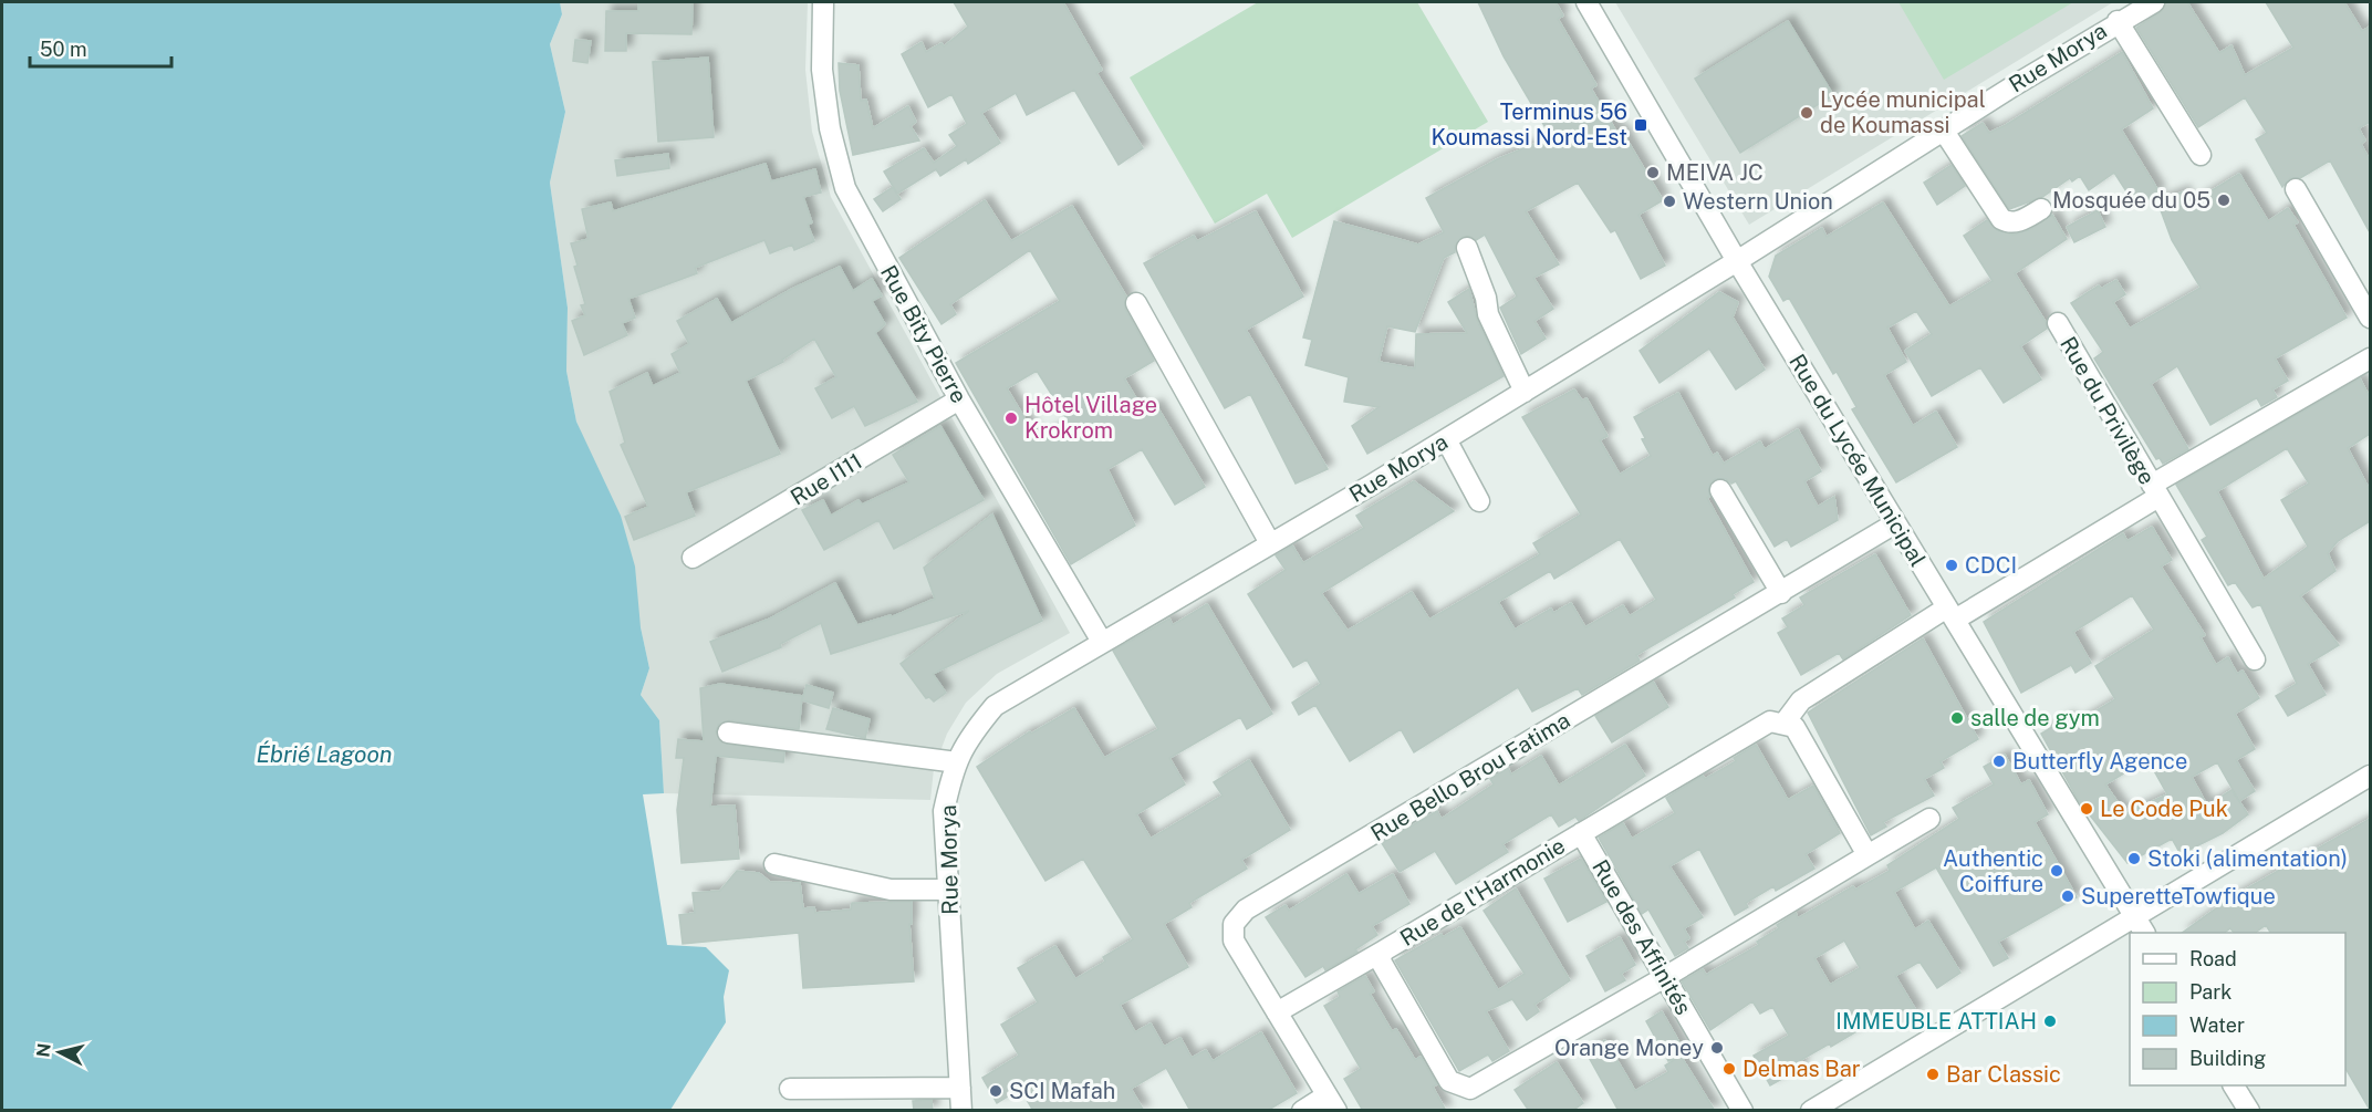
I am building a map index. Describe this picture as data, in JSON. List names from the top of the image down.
{
  "streets": {
    "street": [
      "Rue Morya",
      "Rue Bity Pierre",
      "Rue du Privilège",
      "Rue du Lycée Municipal",
      "Rue I111",
      "Rue Bello Brou Fatima",
      "Rue de l'Harmonie",
      "Rue des Affinités"
    ]
  },
  "crossings": [
    ["Rue Morya", "Rue Bity Pierre"],
    ["Rue Morya", "Rue du Lycée Municipal"],
    ["Rue Bity Pierre", "Rue I111"],
    ["Rue du Lycée Municipal", "Rue Bello Brou Fatima"],
    ["Rue de l'Harmonie", "Rue des Affinités"]
  ],
  "water": ["Ébrié Lagoon"],
  "places": {
    "other": [
      "Lycée municipal de Koumassi",
      "MEIVA JC",
      "Mosquée du 05",
      "Western Union",
      "Hôtel Village Krokrom",
      "CDCI",
      "salle de gym",
      "Butterfly Agence",
      "Le Code Puk",
      "Stoki (alimentation)",
      "Authentic Coiffure",
      "SuperetteTowfique",
      "IMMEUBLE ATTIAH",
      "Orange Money",
      "Delmas Bar",
      "Bar Classic",
      "SCI Mafah"
    ],
    "transit": ["Terminus 56 Koumassi Nord-Est"]
  },
  "legend": [
    "Road",
    "Park",
    "Water",
    "Building"
  ],
  "scale_bar": "50 m",
  "north": "left"
}
